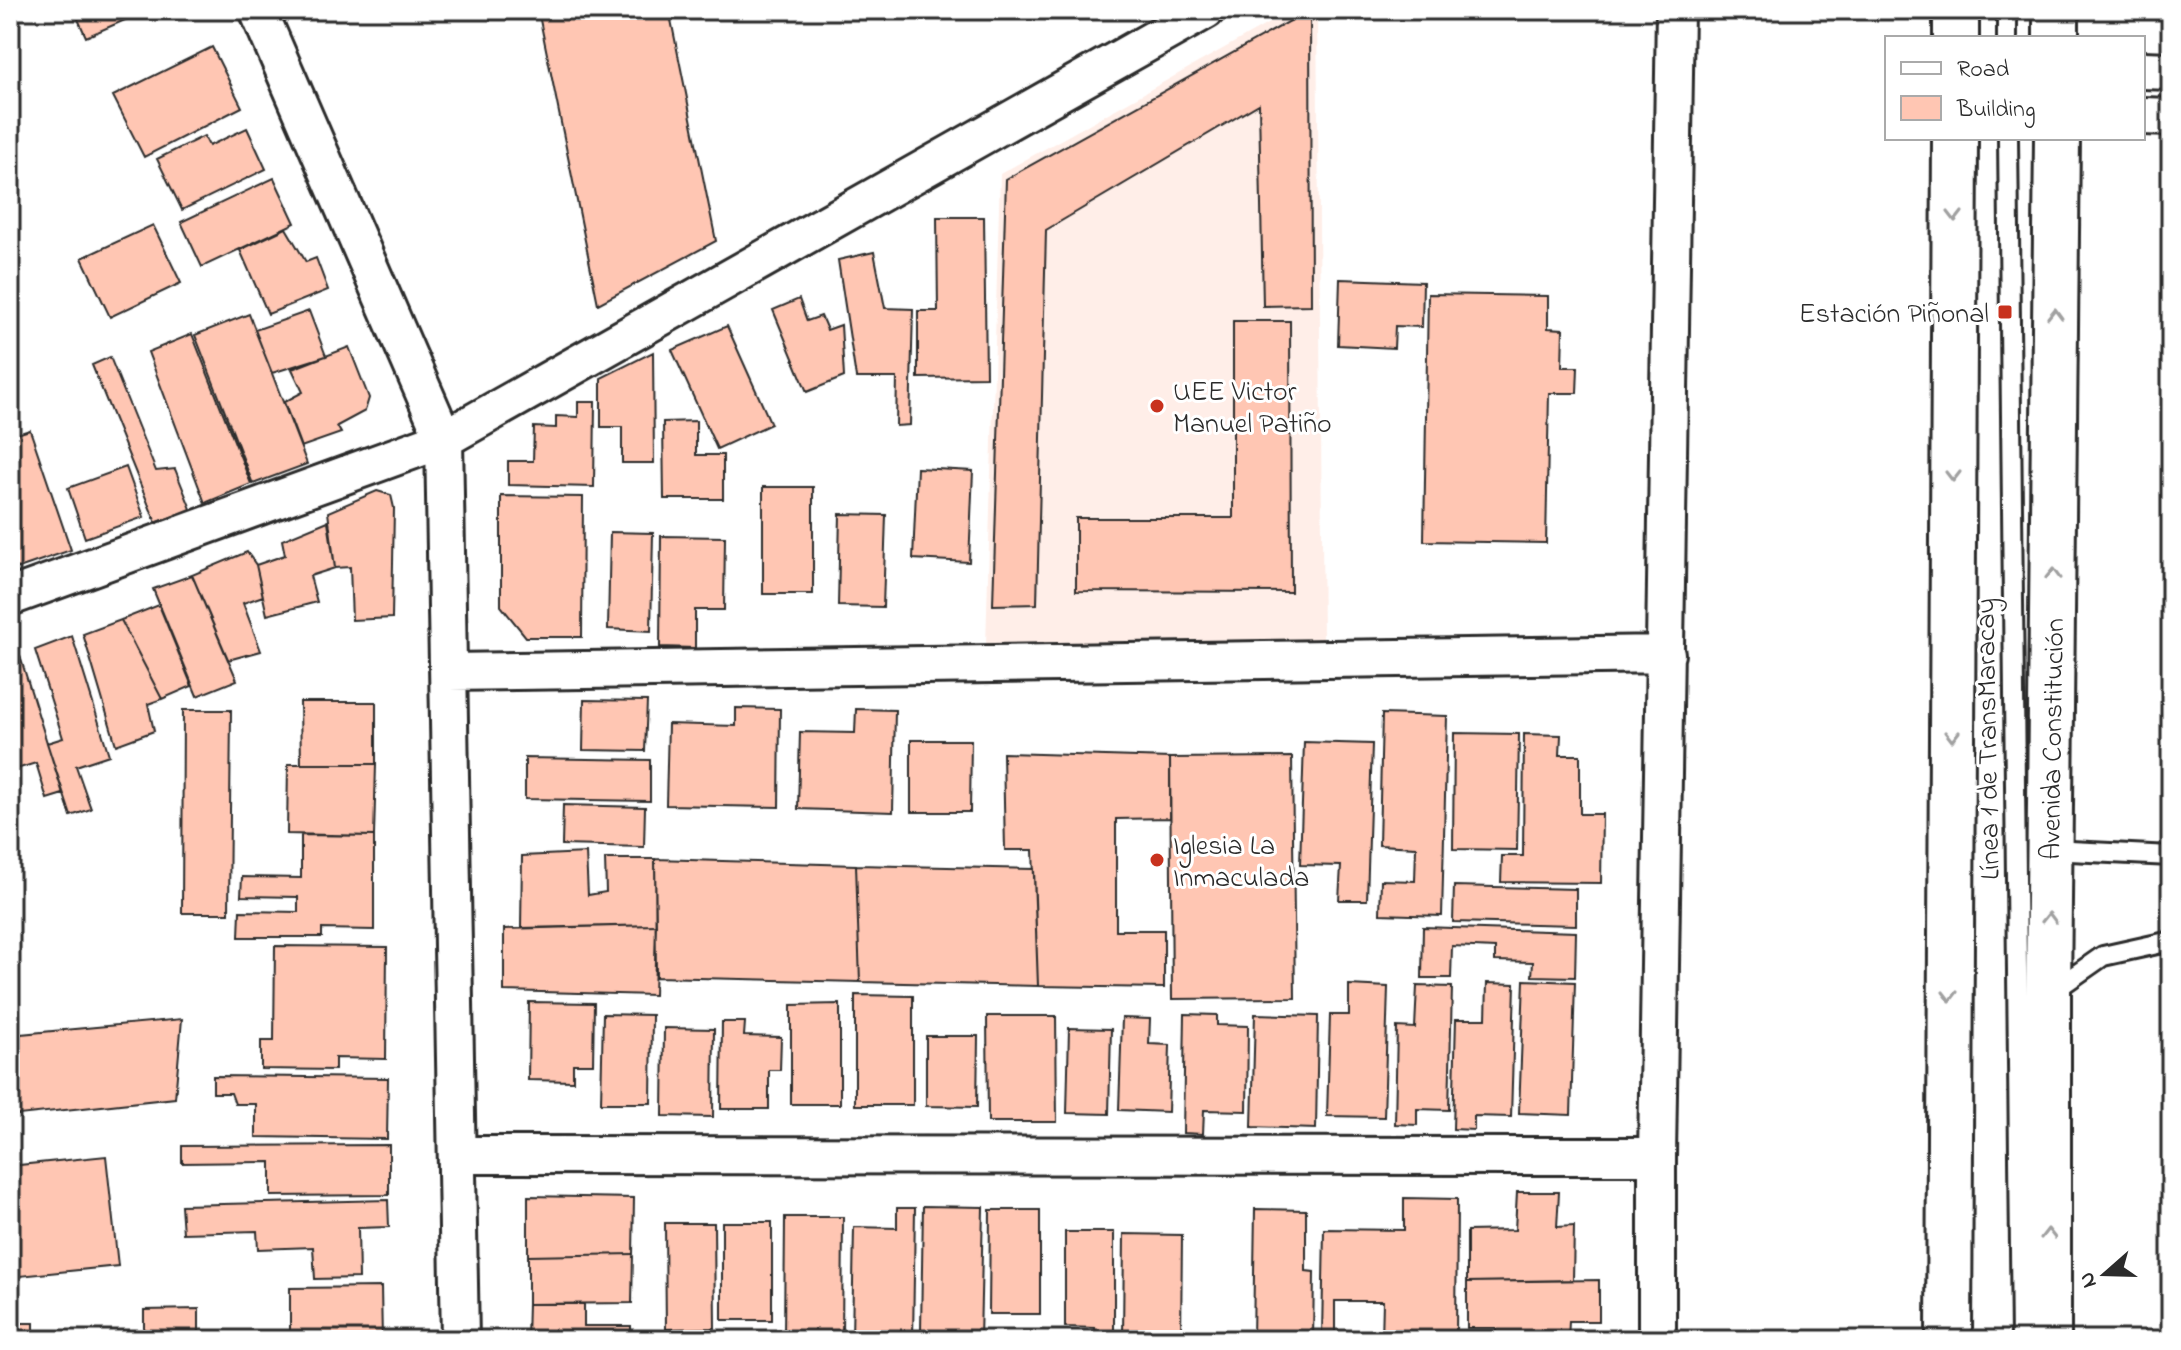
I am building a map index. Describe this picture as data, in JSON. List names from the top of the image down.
{
  "streets": {
    "street": ["Avenida Constitución"],
    "lane": ["Línea 1 de TransMaracay"]
  },
  "places": {
    "transit": ["Estación Piñonal"],
    "other": ["UEE Victor Manuel Patiño", "Iglesia La Inmaculada"]
  },
  "legend": ["Road", "Building"],
  "north": "left"
}
